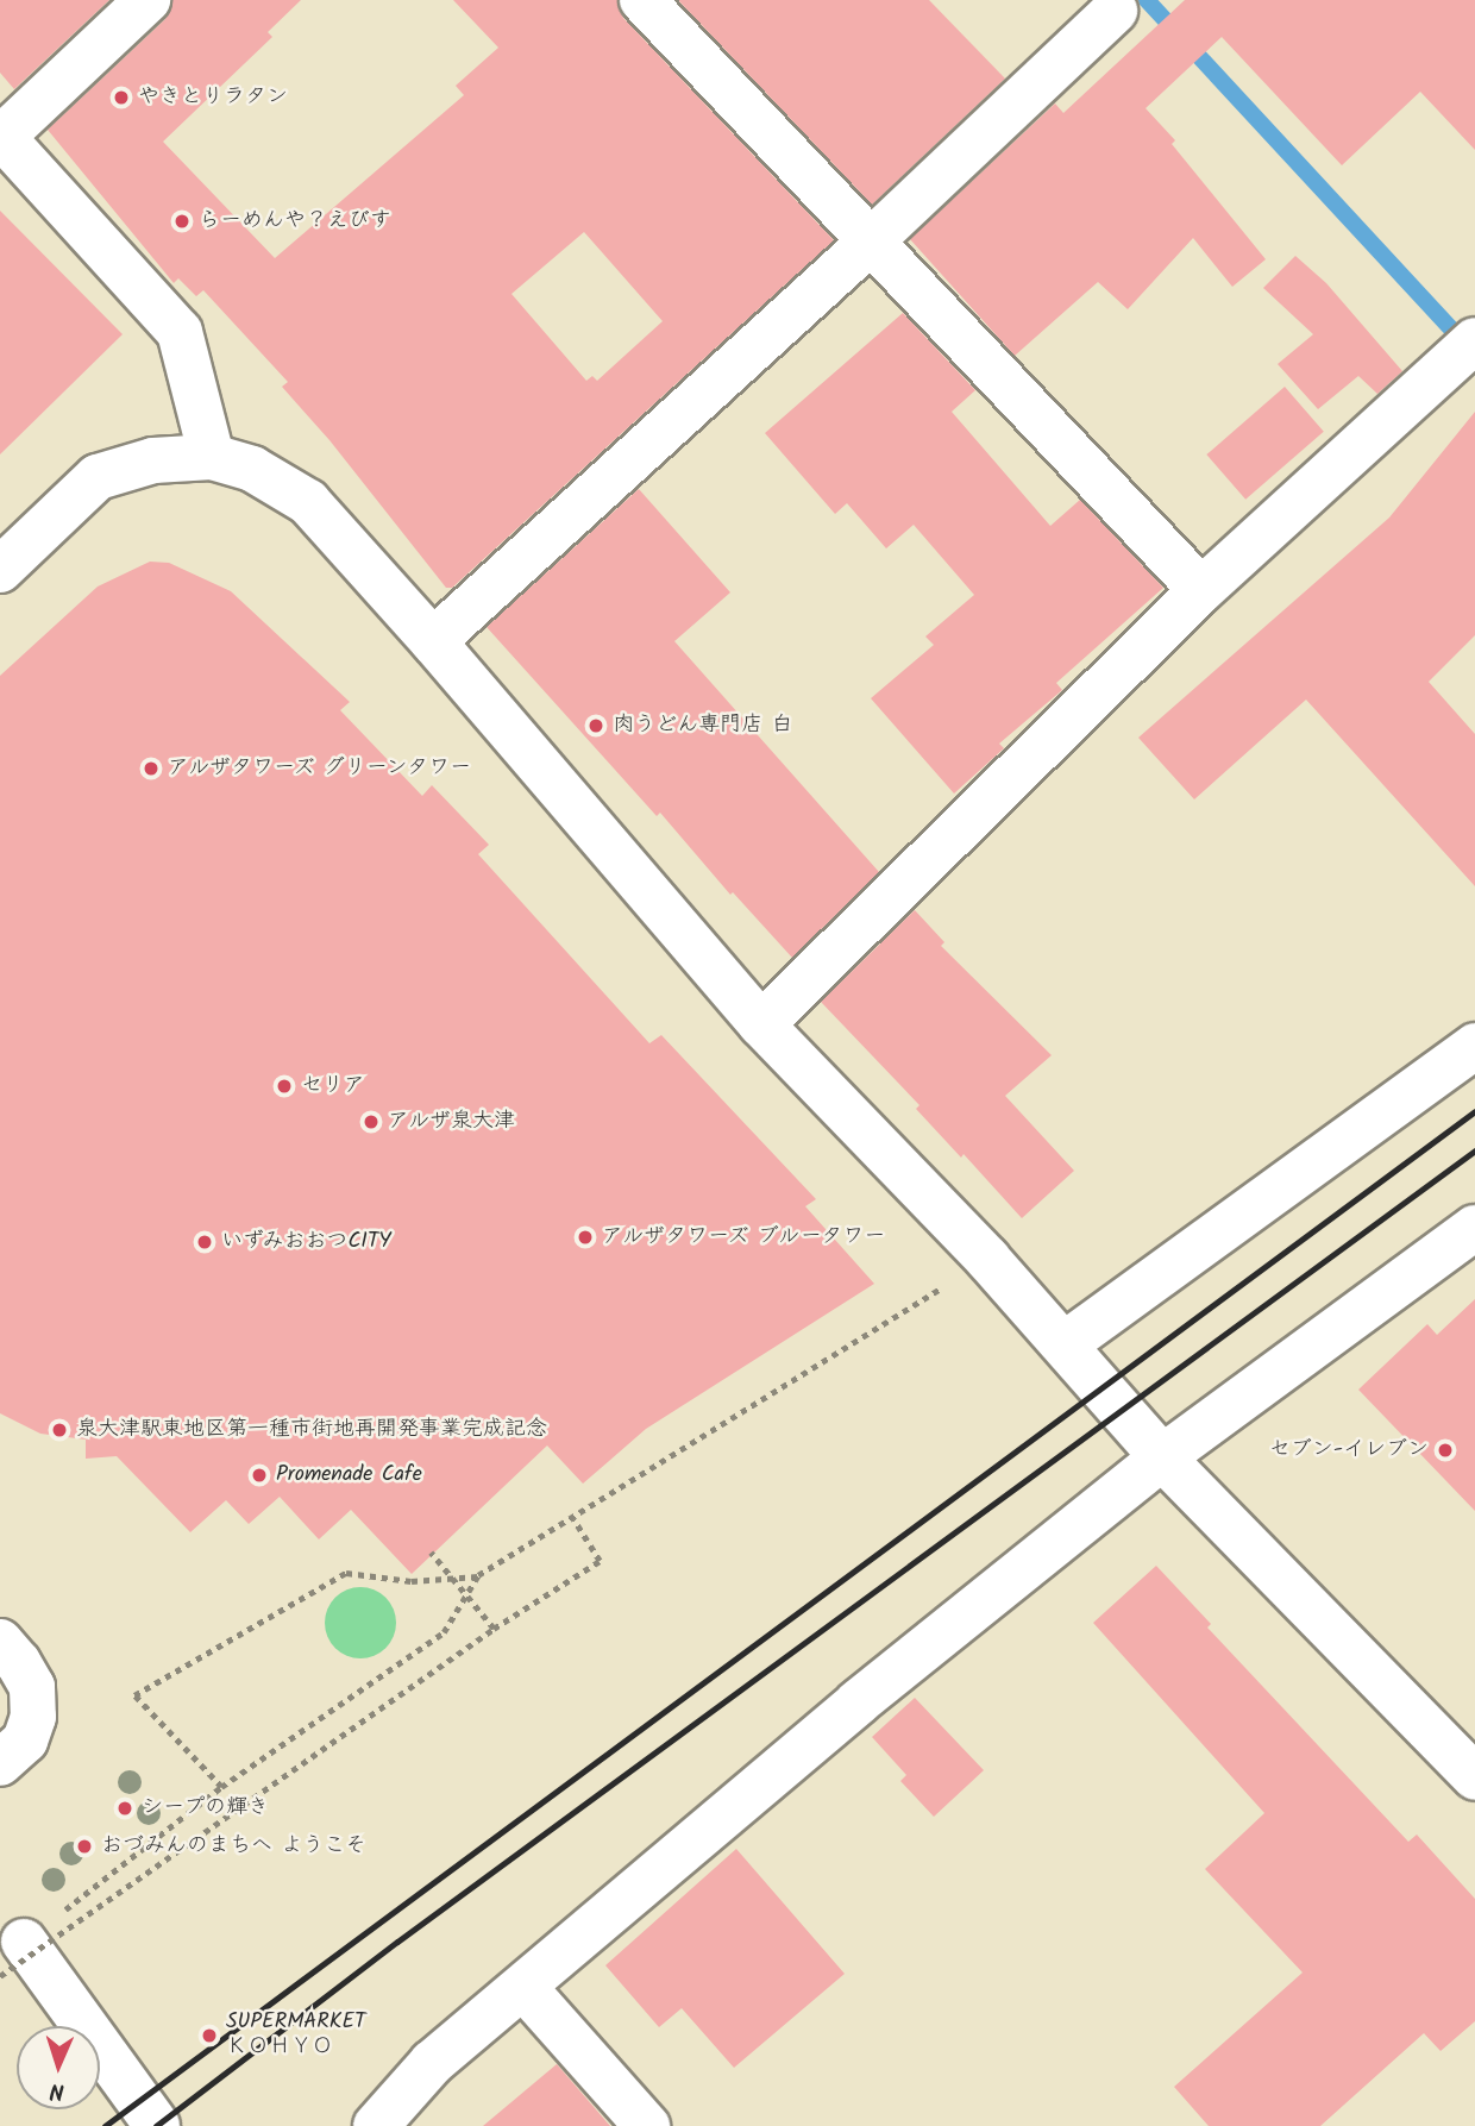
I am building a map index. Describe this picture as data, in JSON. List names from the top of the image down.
{
  "places": [
    "やきとりラタン",
    "らーめんや？えびす",
    "肉うどん専門店 白",
    "アルザタワーズ グリーンタワー",
    "セリア",
    "アルザ泉大津",
    "アルザタワーズ ブルータワー",
    "いずみおおつCITY",
    "泉大津駅東地区第一種市街地再開発事業完成記念",
    "セブン-イレブン",
    "Promenade Cafe",
    "シープの輝き",
    "おづみんのまちへ ようこそ",
    "SUPERMARKET ＫＯＨＹＯ"
  ],
  "north": "bottom"
}
